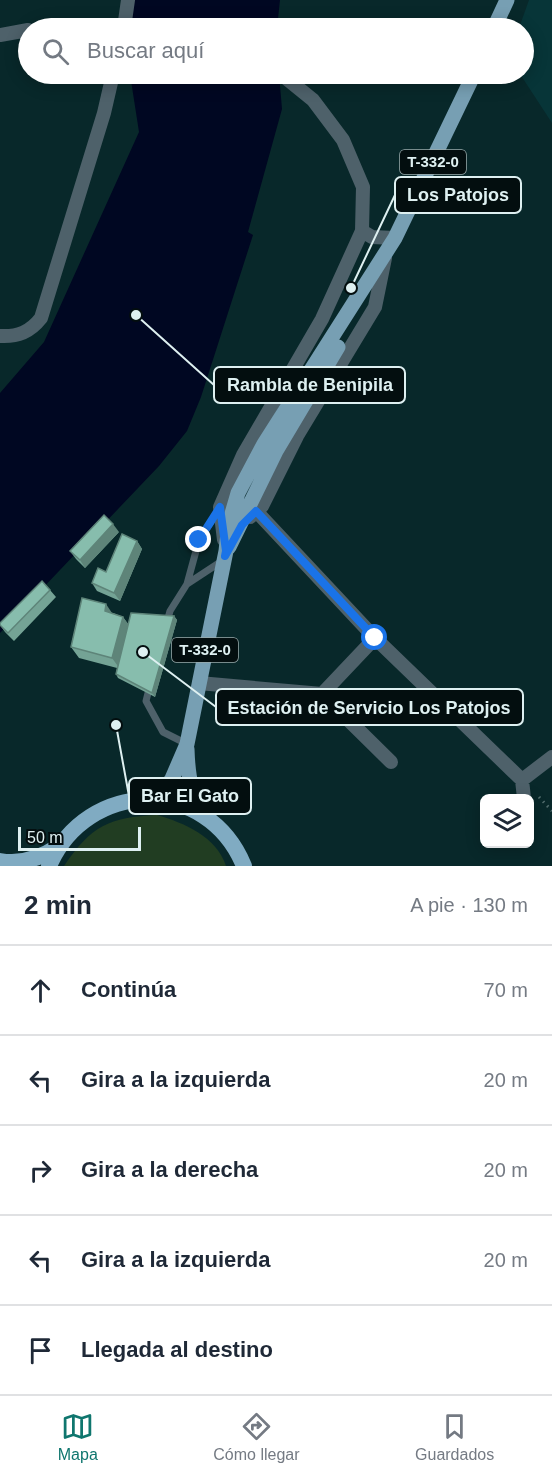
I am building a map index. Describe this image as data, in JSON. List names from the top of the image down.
{
  "streets": {
    "main road": ["T-332-0"]
  },
  "places": [
    "Los Patojos",
    "Rambla de Benipila",
    "Estación de Servicio Los Patojos",
    "Bar El Gato"
  ],
  "scale_bar": "50 m",
  "page": {
    "search": "Buscar aquí",
    "scale": "50 m",
    "heading": ["2 min", "A pie · 130 m"],
    "list": [
      ["Continúa", "70 m"],
      ["Gira a la izquierda", "20 m"],
      ["Gira a la derecha", "20 m"],
      ["Gira a la izquierda", "20 m"],
      "Llegada al destino"
    ],
    "nav": ["Mapa", "Cómo llegar", "Guardados"]
  }
}
